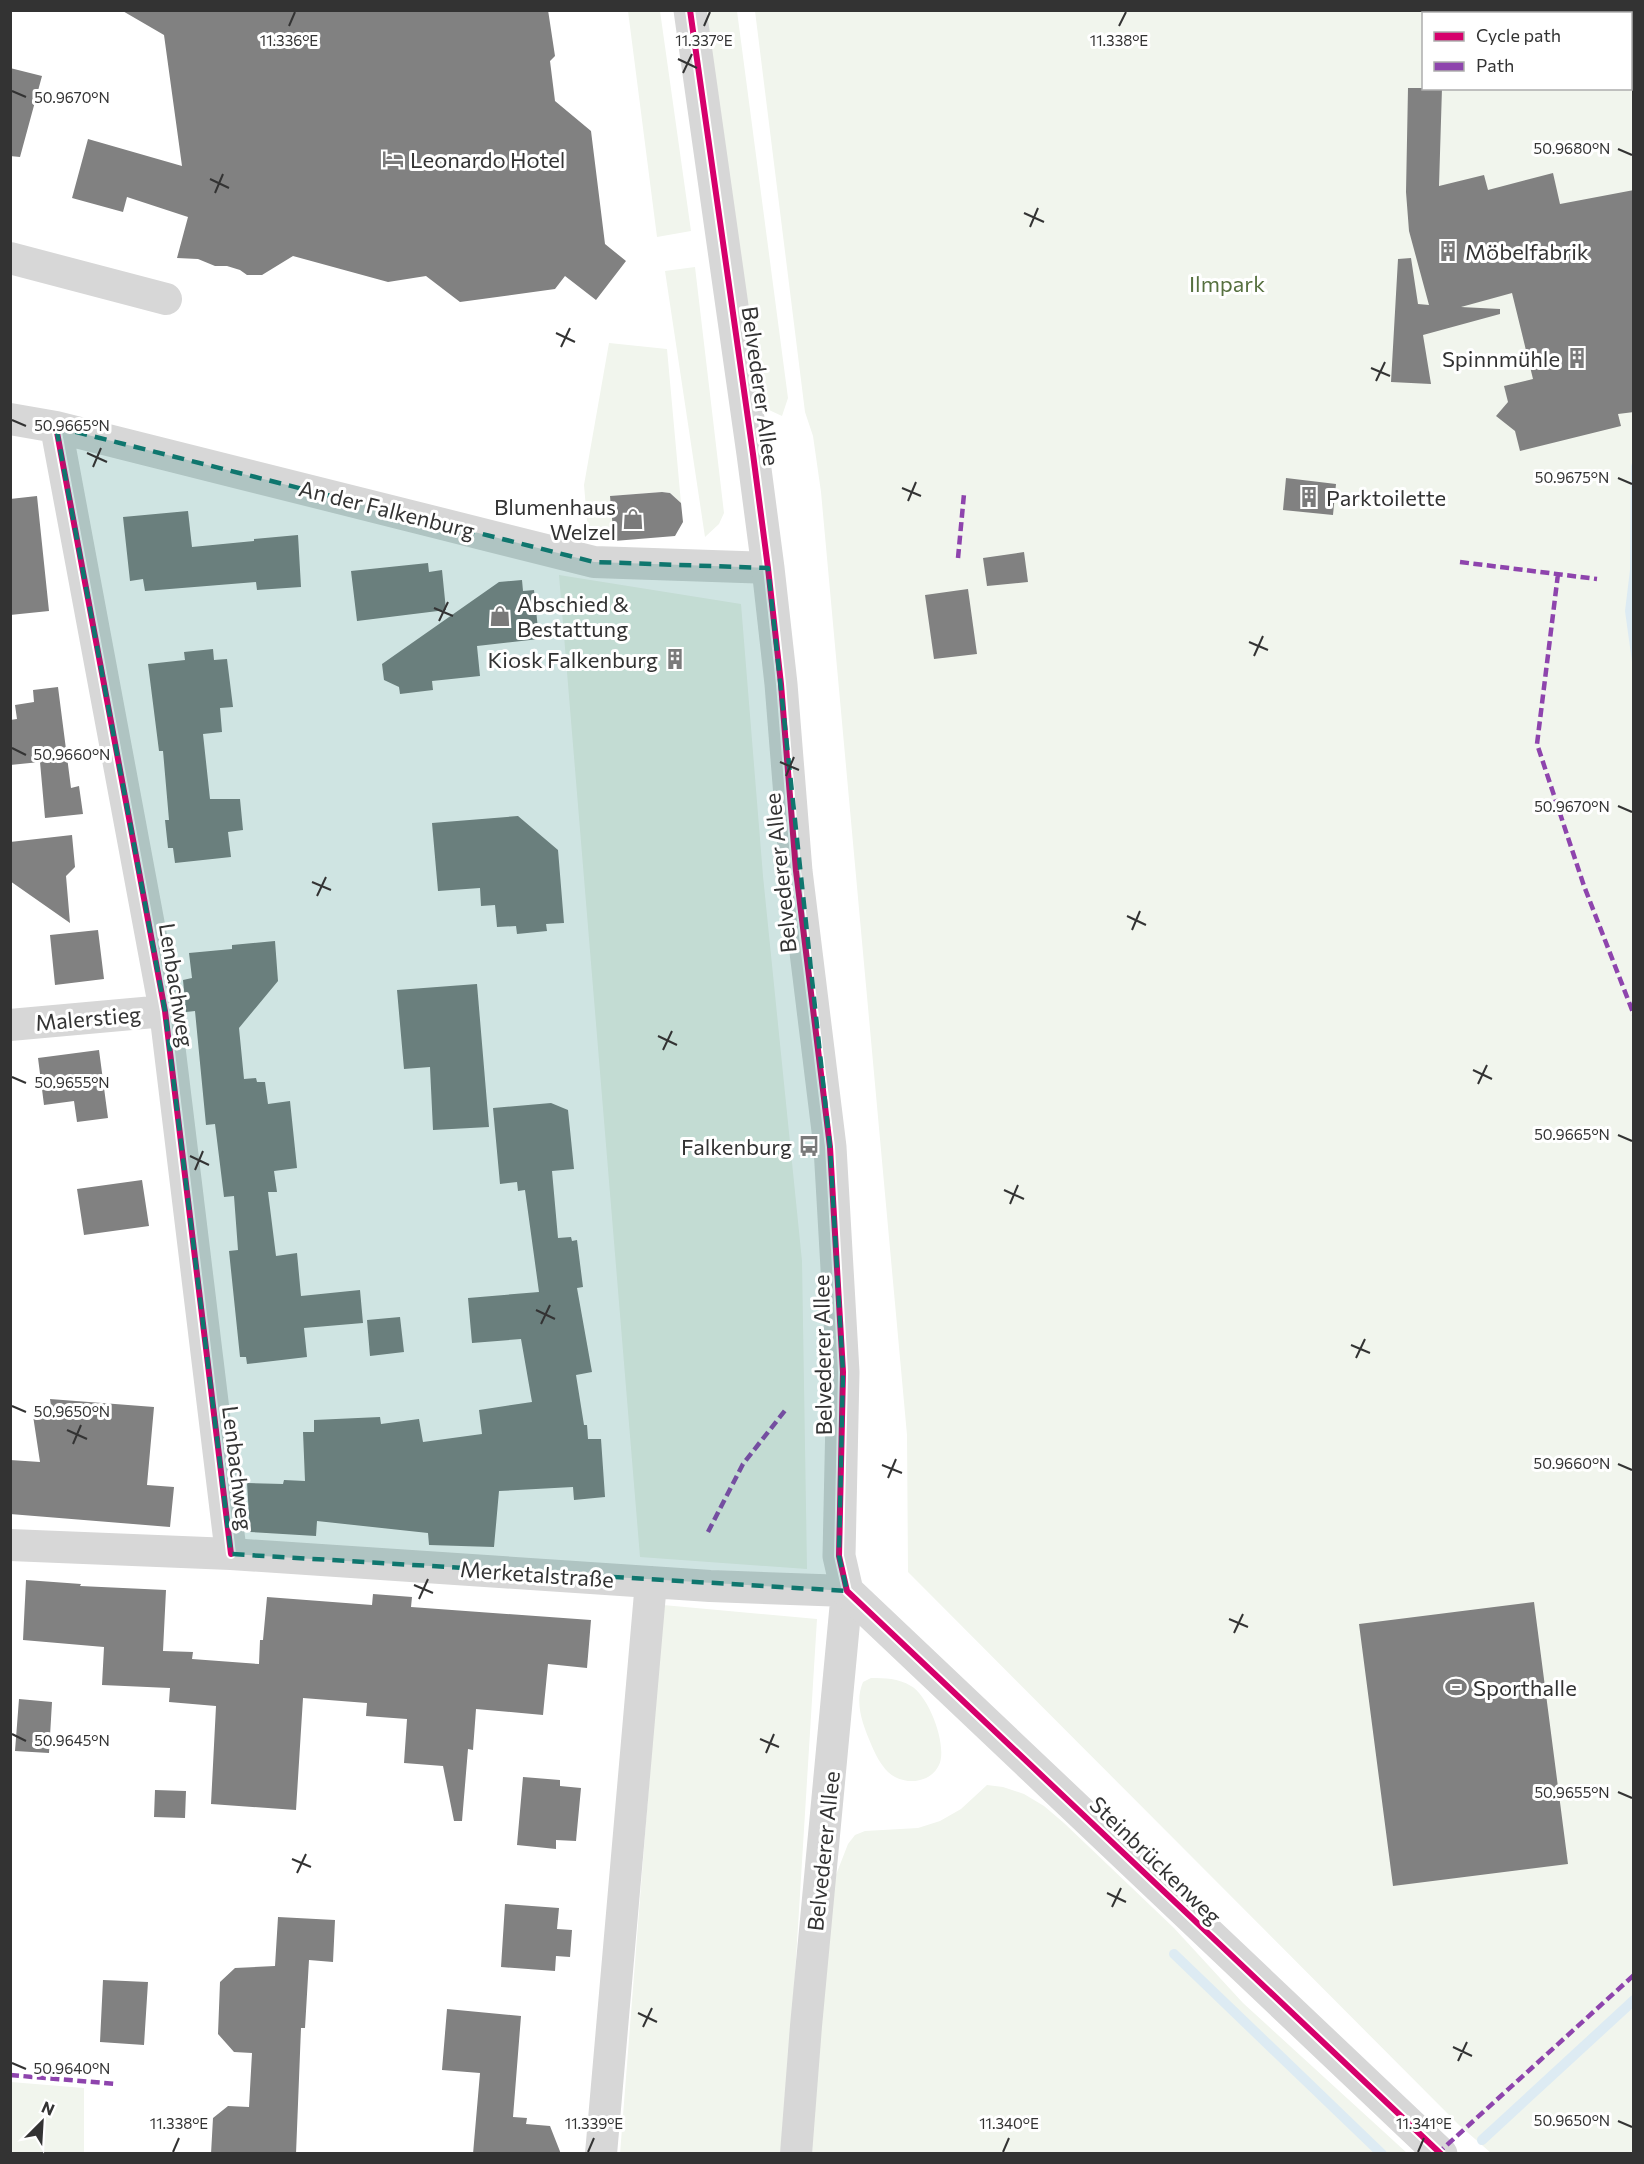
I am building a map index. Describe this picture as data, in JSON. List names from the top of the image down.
{
  "streets": {
    "street": [
      "Belvederer Allee",
      "An der Falkenburg",
      "Lenbachweg",
      "Malerstieg",
      "Merketalstraße",
      "Steinbrückenweg"
    ]
  },
  "crossings": [
    ["Belvederer Allee", "An der Falkenburg"],
    ["Belvederer Allee", "Merketalstraße"],
    ["Belvederer Allee", "Steinbrückenweg"],
    ["An der Falkenburg", "Lenbachweg"],
    ["Lenbachweg", "Malerstieg"],
    ["Lenbachweg", "Merketalstraße"],
    ["Merketalstraße", "Steinbrückenweg"]
  ],
  "parks": ["Ilmpark"],
  "places": {
    "hotel": ["Leonardo Hotel"],
    "building": [
      "Möbelfabrik",
      "Spinnmühle",
      "Parktoilette",
      "Kiosk Falkenburg"
    ],
    "shop": ["Blumenhaus Welzel", "Abschied & Bestattung"],
    "bus stop": ["Falkenburg"],
    "sports": ["Sporthalle"]
  },
  "legend": ["Cycle path", "Path"],
  "north": "top right",
  "coordinates": [
    "11.336°E",
    "11.337°E",
    "11.338°E",
    "50.9670°N",
    "50.9680°N",
    "50.9665°N",
    "50.9675°N",
    "50.9660°N",
    "50.9655°N",
    "50.9650°N",
    "50.9645°N",
    "50.9640°N",
    "11.339°E",
    "11.340°E",
    "11.341°E"
  ]
}
